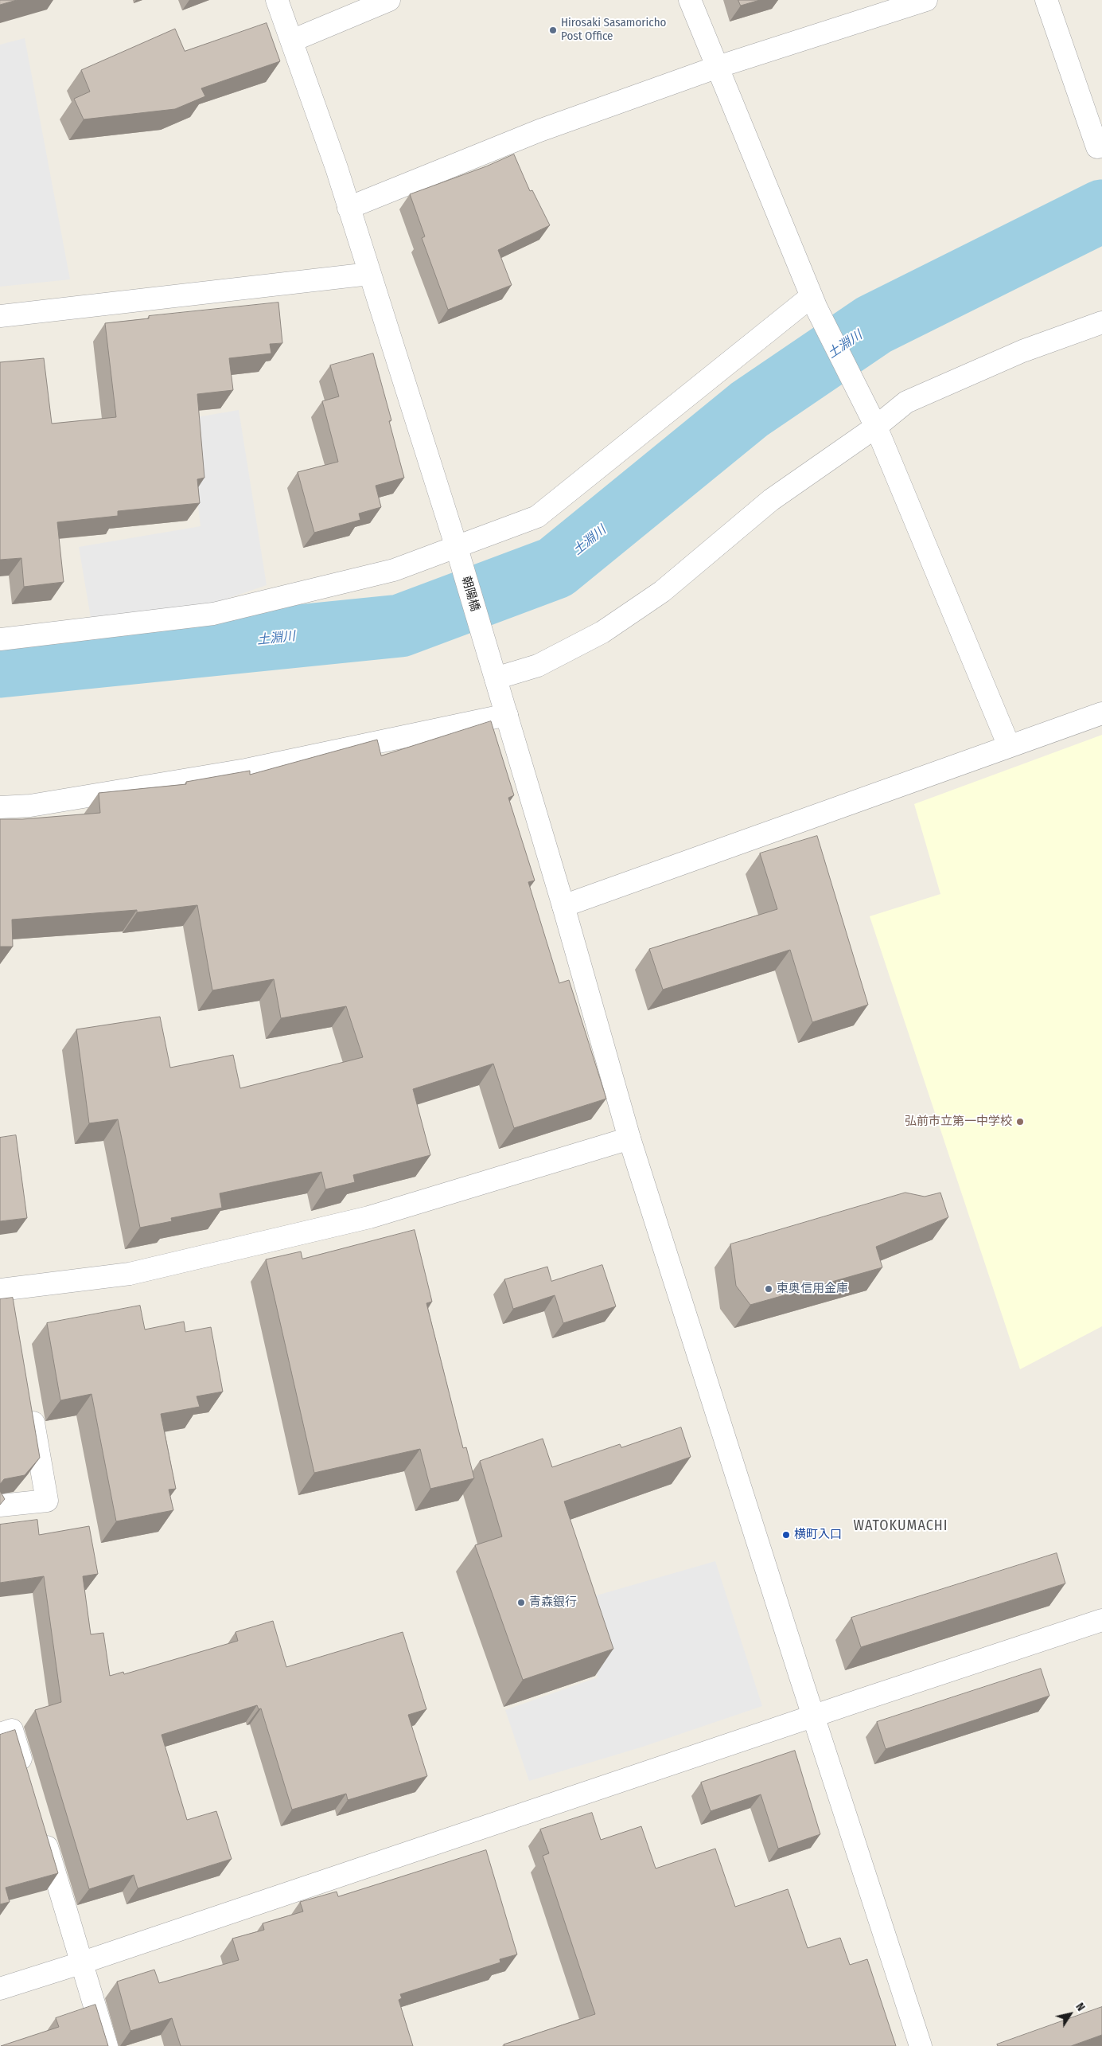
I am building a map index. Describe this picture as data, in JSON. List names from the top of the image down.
{
  "streets": {
    "street": ["朝陽橋"]
  },
  "districts": ["WATOKUMACHI"],
  "water": ["土淵川"],
  "places": [
    "Hirosaki Sasamoricho Post Office",
    "弘前市立第一中学校",
    "東奥信用金庫",
    "横町入口",
    "青森銀行"
  ],
  "north": "top right"
}
